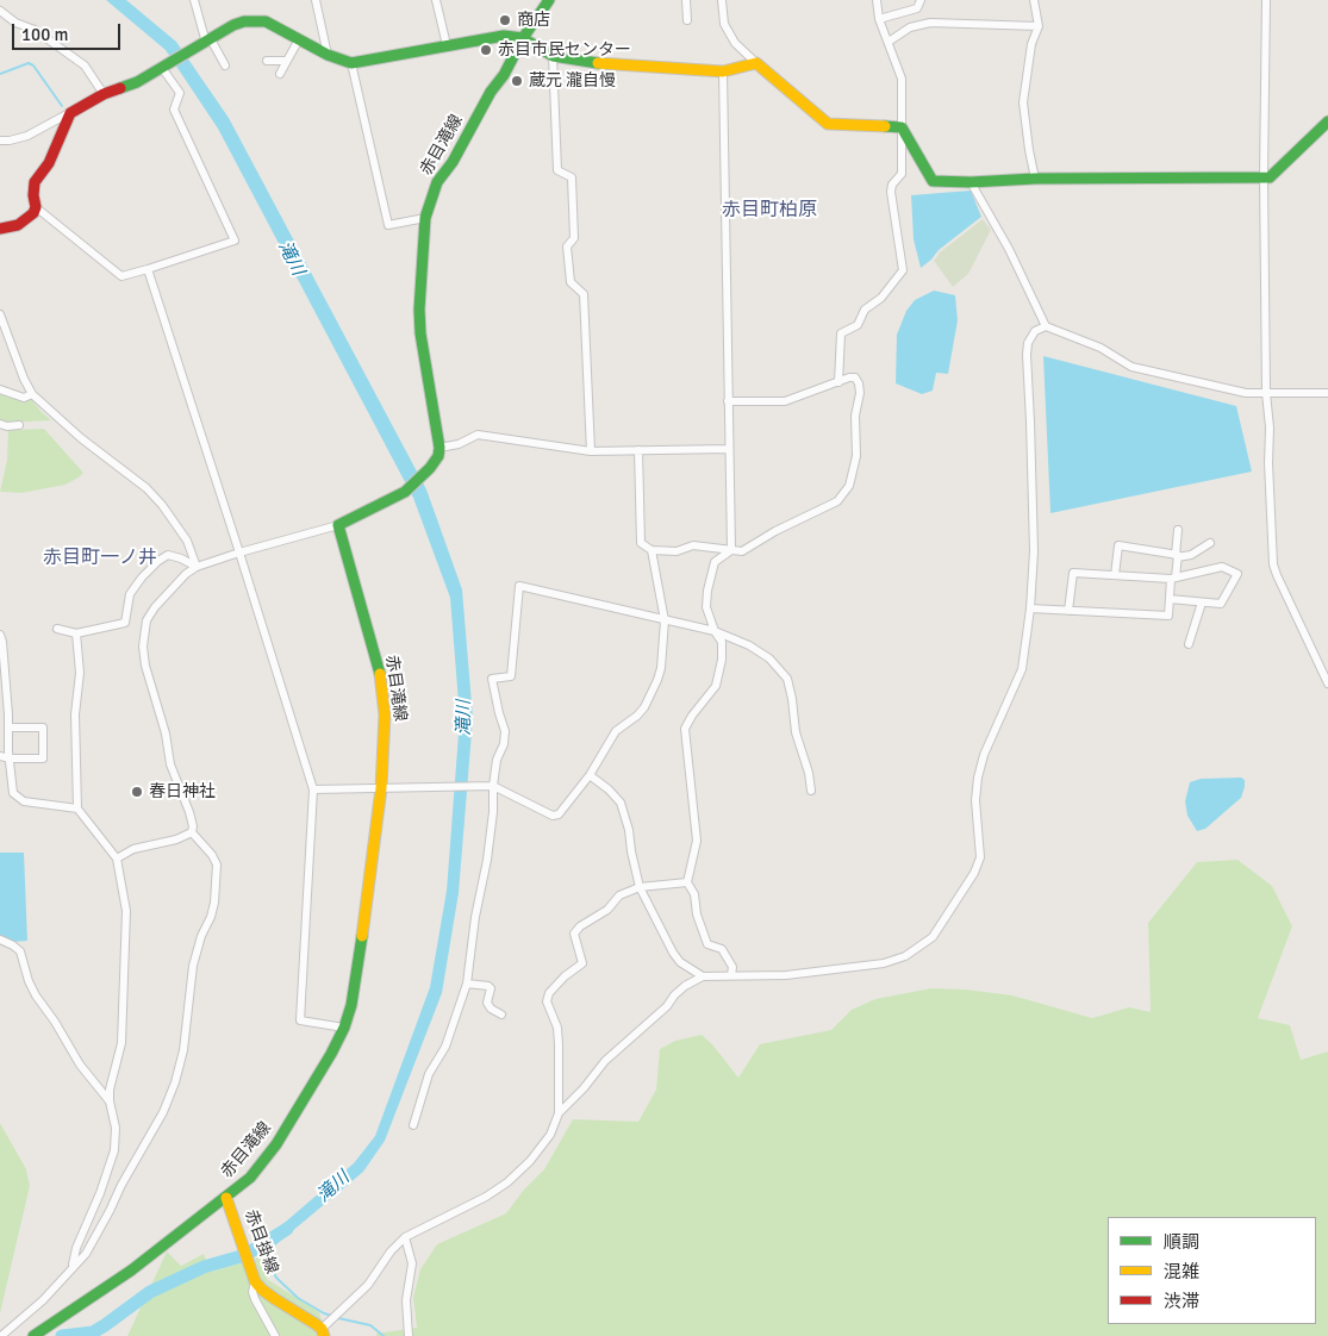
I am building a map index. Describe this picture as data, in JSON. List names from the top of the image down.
{
  "streets": {
    "main road": ["赤目滝線", "赤目掛線"]
  },
  "crossings": [
    ["赤目滝線", "赤目掛線"]
  ],
  "districts": ["赤目町柏原", "赤目町一ノ井"],
  "water": ["滝川"],
  "places": [
    "商店",
    "赤目市民センター",
    "蔵元 瀧自慢",
    "春日神社"
  ],
  "legend": ["順調", "混雑", "渋滞"],
  "scale_bar": "100 m"
}
